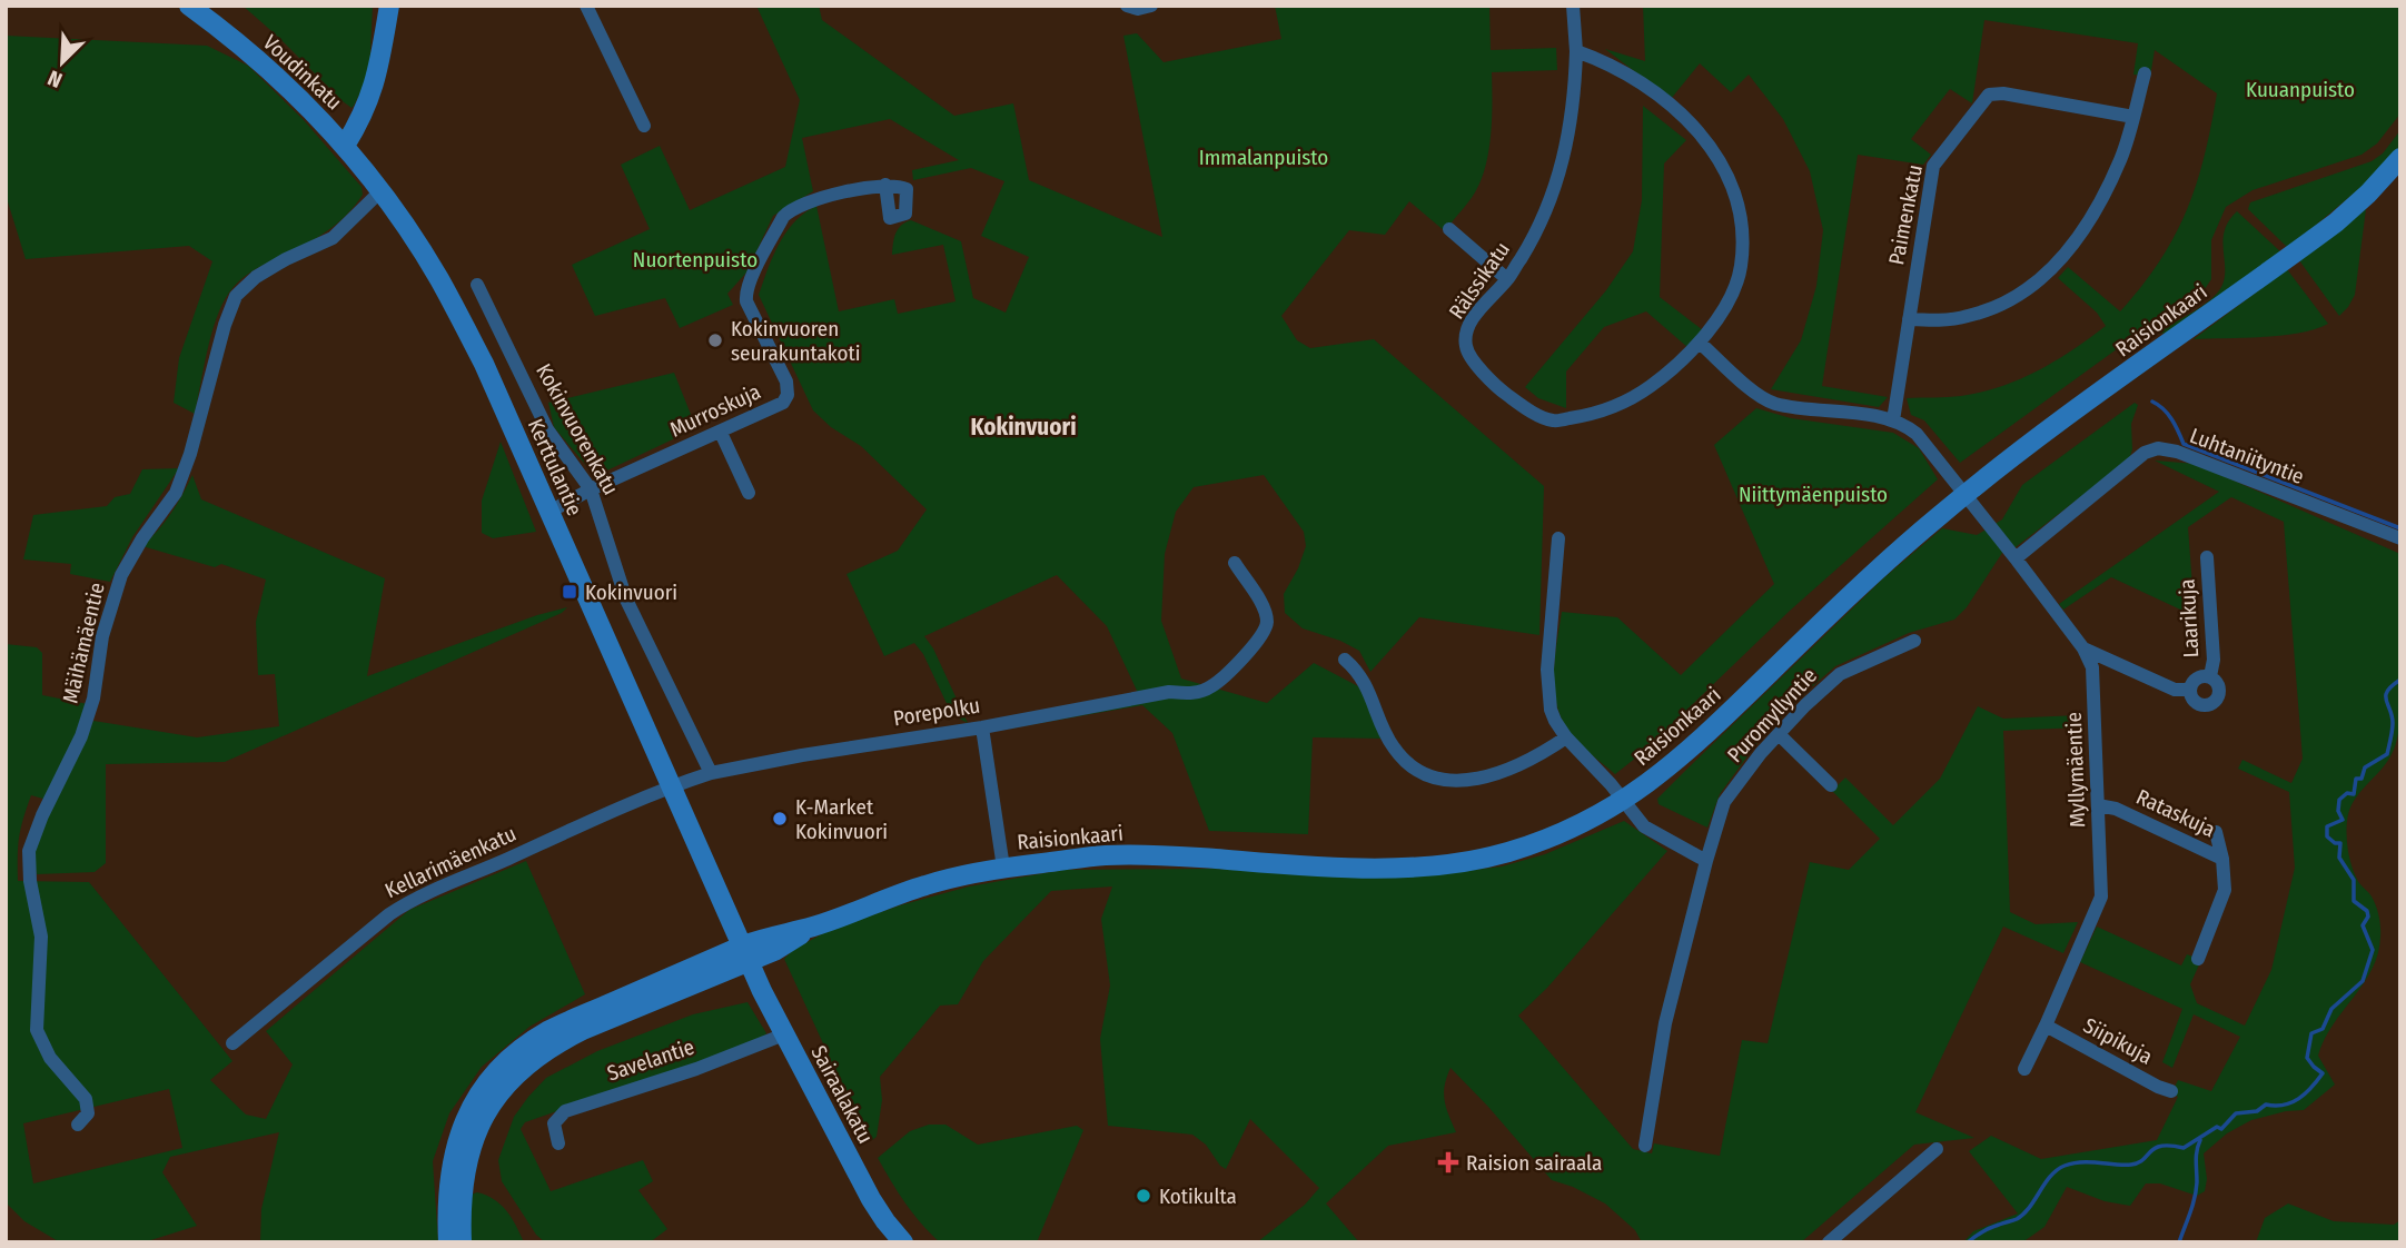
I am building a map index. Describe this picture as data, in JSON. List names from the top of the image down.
{
  "streets": {
    "main road": [
      "Voudinkatu",
      "Raisionkaari",
      "Kerttulantie",
      "Sairaalakatu"
    ],
    "street": [
      "Paimenkatu",
      "Rälssikatu",
      "Murroskuja",
      "Kokinvuorenkatu",
      "Luhtaniityntie",
      "Laarikuja",
      "Mäihämäentie",
      "Porepolku",
      "Puromyllyntie",
      "Myllymäentie",
      "Rataskuja",
      "Kellarimäenkatu",
      "Siipikuja",
      "Savelantie"
    ]
  },
  "crossings": [
    ["Voudinkatu", "Kerttulantie"],
    ["Paimenkatu", "Myllymäentie"],
    ["Raisionkaari", "Kerttulantie"],
    ["Raisionkaari", "Myllymäentie"],
    ["Raisionkaari", "Sairaalakatu"],
    ["Murroskuja", "Kokinvuorenkatu"],
    ["Murroskuja", "Kerttulantie"],
    ["Kokinvuorenkatu", "Porepolku"],
    ["Luhtaniityntie", "Myllymäentie"],
    ["Kerttulantie", "Mäihämäentie"],
    ["Kerttulantie", "Kellarimäenkatu"],
    ["Kerttulantie", "Sairaalakatu"],
    ["Laarikuja", "Myllymäentie"],
    ["Myllymäentie", "Rataskuja"],
    ["Myllymäentie", "Siipikuja"],
    ["Savelantie", "Sairaalakatu"]
  ],
  "districts": ["Kokinvuori"],
  "parks": [
    "Kuuanpuisto",
    "Immalanpuisto",
    "Nuortenpuisto",
    "Niittymäenpuisto"
  ],
  "places": {
    "other": ["Kokinvuoren seurakuntakoti", "K-Market Kokinvuori", "Kotikulta"],
    "transit": ["Kokinvuori"],
    "health": ["Raision sairaala"]
  },
  "north": "bottom left"
}
